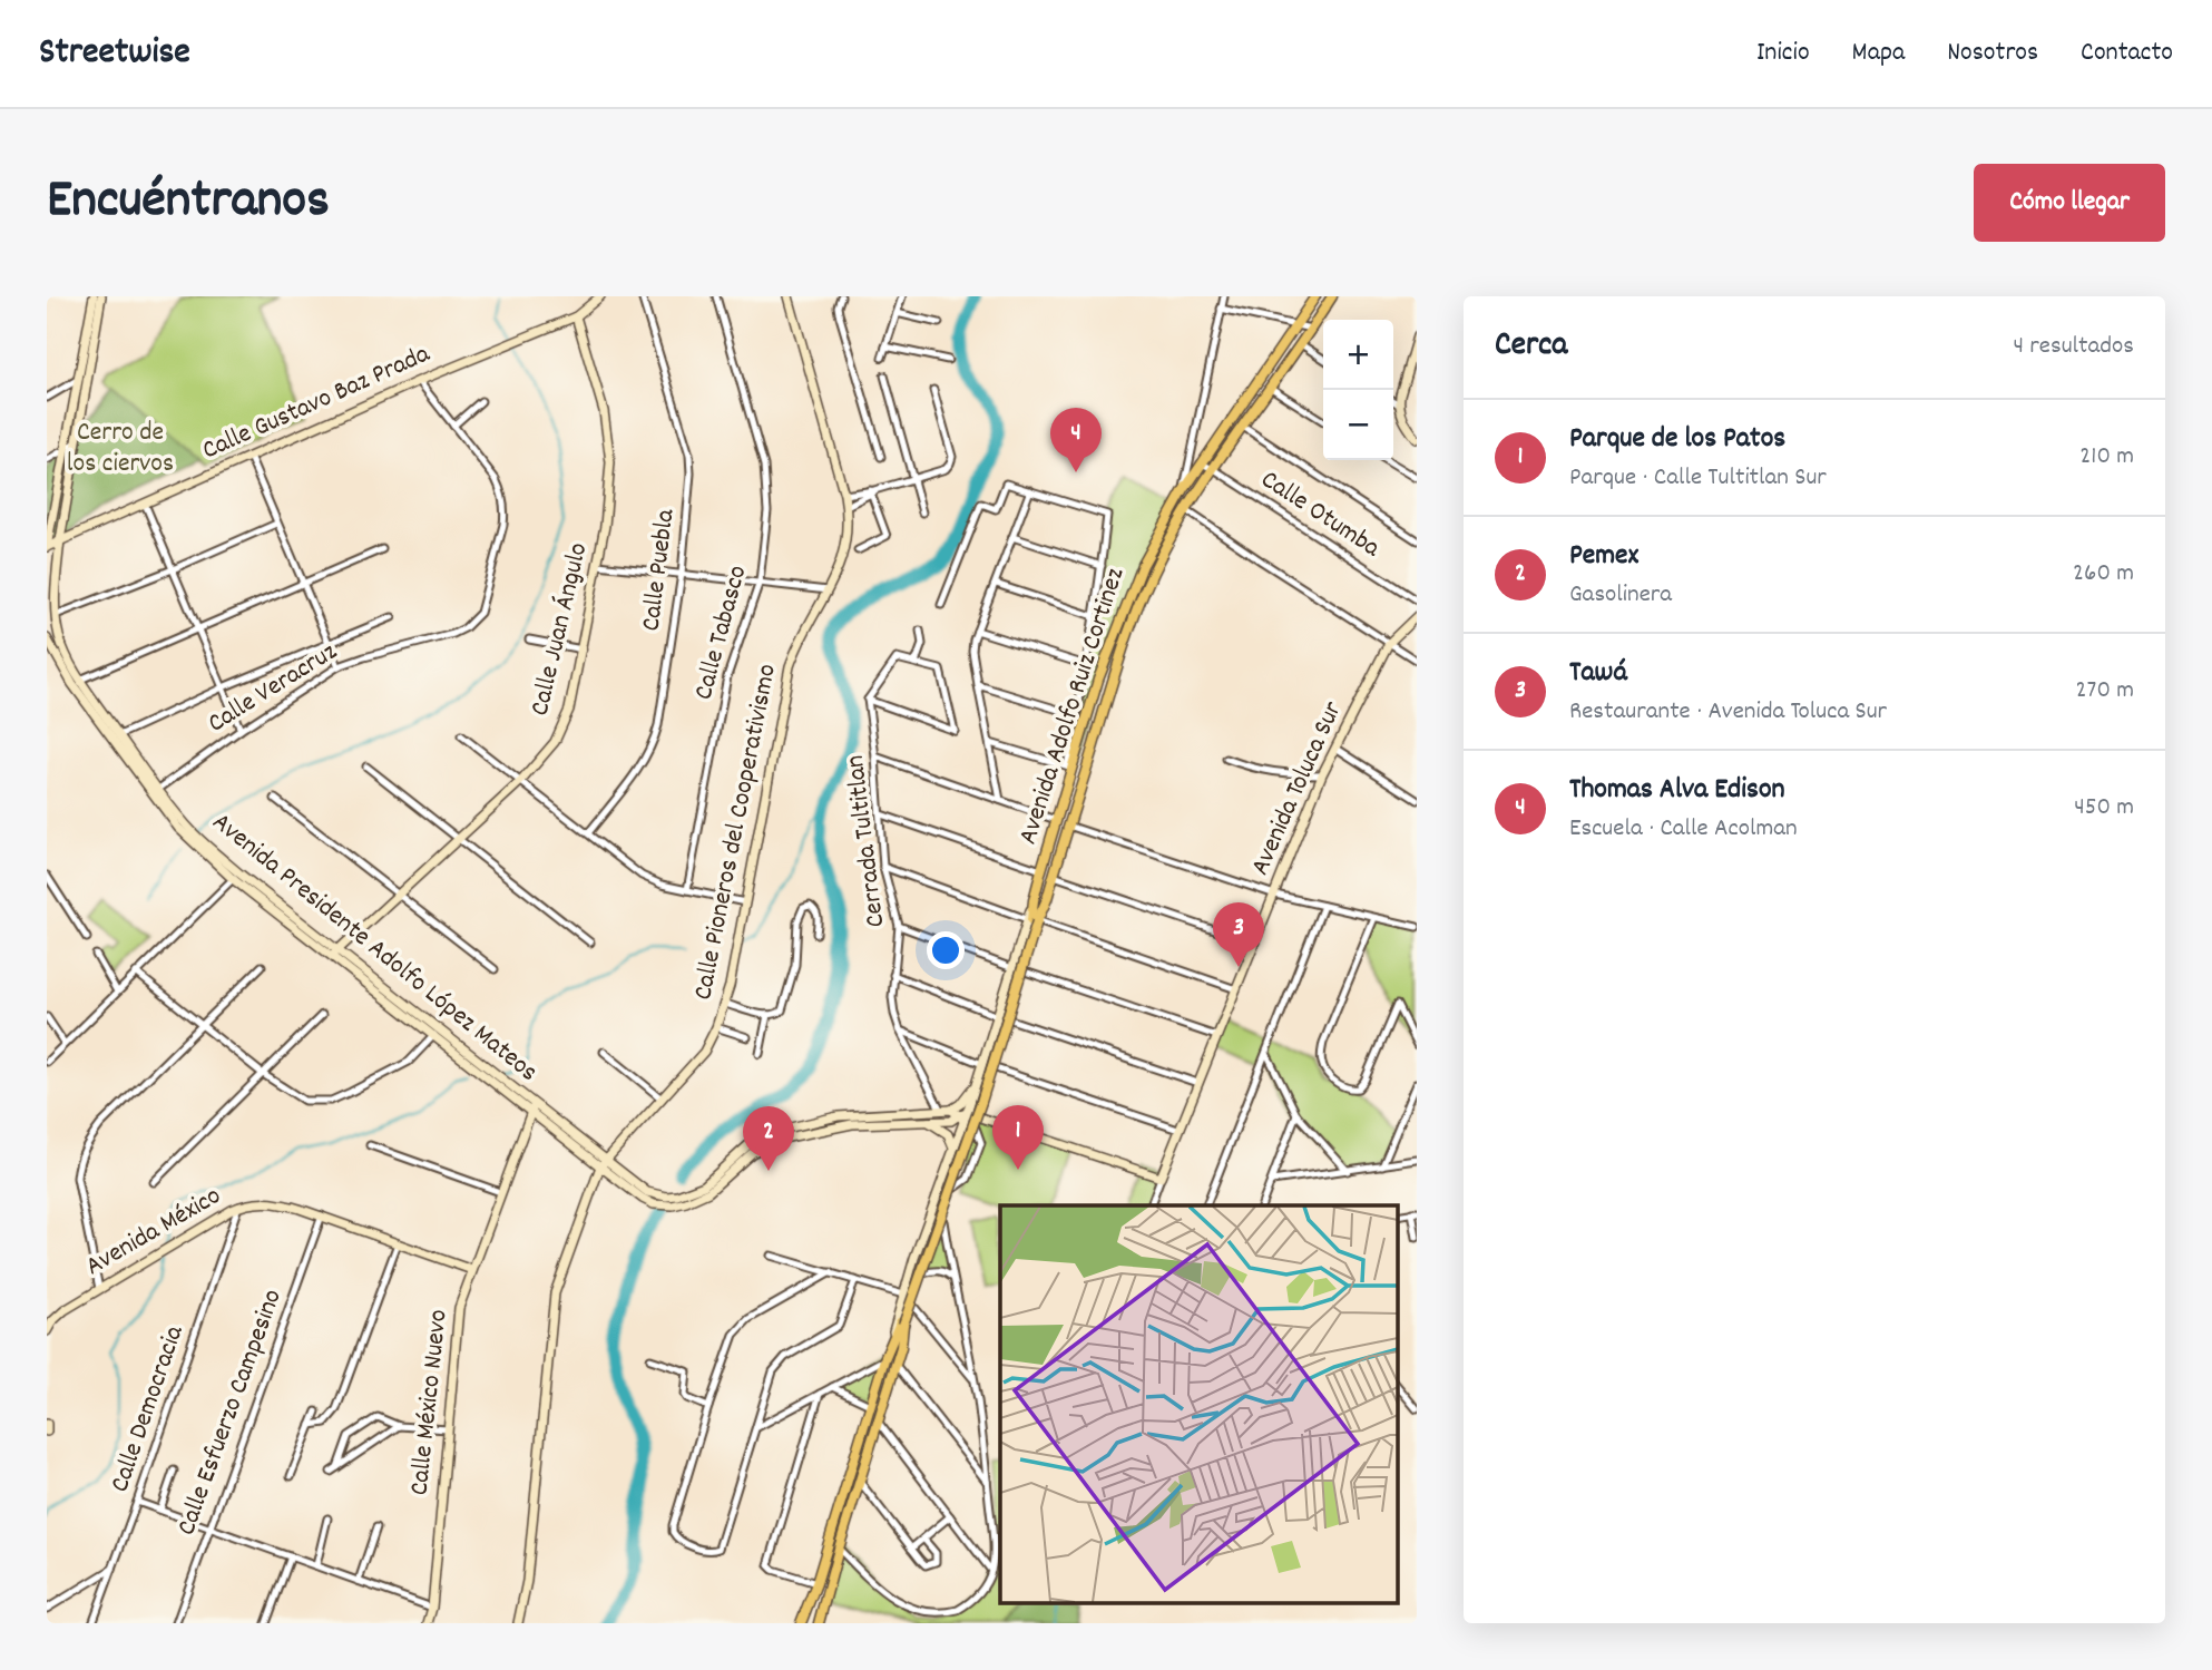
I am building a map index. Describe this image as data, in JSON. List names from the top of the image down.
{
  "streets": {
    "main road": ["Avenida Adolfo Ruiz Cortinez"],
    "street": [
      "Calle Gustavo Baz Prada",
      "Calle Otumba",
      "Calle Puebla",
      "Calle Juan Ángulo",
      "Calle Tabasco",
      "Calle Veracruz",
      "Avenida Toluca Sur",
      "Calle Pioneros del Cooperativismo",
      "Cerrada Tultitlan",
      "Avenida Presidente Adolfo López Mateos",
      "Avenida México",
      "Calle México Nuevo",
      "Calle Democracia",
      "Calle Esfuerzo Campesino"
    ]
  },
  "crossings": [
    ["Calle Gustavo Baz Prada", "Calle Juan Ángulo"],
    ["Calle Gustavo Baz Prada", "Calle Veracruz"],
    ["Calle Gustavo Baz Prada", "Avenida Presidente Adolfo López Mateos"],
    ["Calle Otumba", "Avenida Adolfo Ruiz Cortinez"],
    ["Calle Juan Ángulo", "Avenida Presidente Adolfo López Mateos"],
    ["Calle Veracruz", "Avenida Presidente Adolfo López Mateos"],
    ["Avenida Adolfo Ruiz Cortinez", "Avenida Presidente Adolfo López Mateos"],
    ["Avenida Toluca Sur", "Avenida Presidente Adolfo López Mateos"],
    ["Calle Pioneros del Cooperativismo", "Avenida Presidente Adolfo López Mateos"],
    ["Cerrada Tultitlan", "Avenida Presidente Adolfo López Mateos"],
    ["Avenida Presidente Adolfo López Mateos", "Calle México Nuevo"],
    ["Avenida México", "Calle México Nuevo"],
    ["Avenida México", "Calle Democracia"],
    ["Avenida México", "Calle Esfuerzo Campesino"]
  ],
  "parks": ["Cerro de los ciervos"],
  "page": {
    "header": "Streetwise",
    "nav": [
      "Inicio",
      "Mapa",
      "Nosotros",
      "Contacto"
    ],
    "title": "Encuéntranos",
    "buttons": "Cómo llegar",
    "heading": ["Cerca", "4 resultados"],
    "map_buttons": ["+", "−"],
    "list": [
      {
        "mark": "1",
        "name": "Parque de los Patos",
        "note": "Parque · Calle Tultitlan Sur",
        "value": "210 m"
      },
      {
        "mark": "2",
        "name": "Pemex",
        "note": "Gasolinera",
        "value": "260 m"
      },
      {
        "mark": "3",
        "name": "Tawá",
        "note": "Restaurante · Avenida Toluca Sur",
        "value": "270 m"
      },
      {
        "mark": "4",
        "name": "Thomas Alva Edison",
        "note": "Escuela · Calle Acolman",
        "value": "450 m"
      }
    ],
    "pins": [
      "4",
      "3",
      "1",
      "2"
    ]
  }
}
